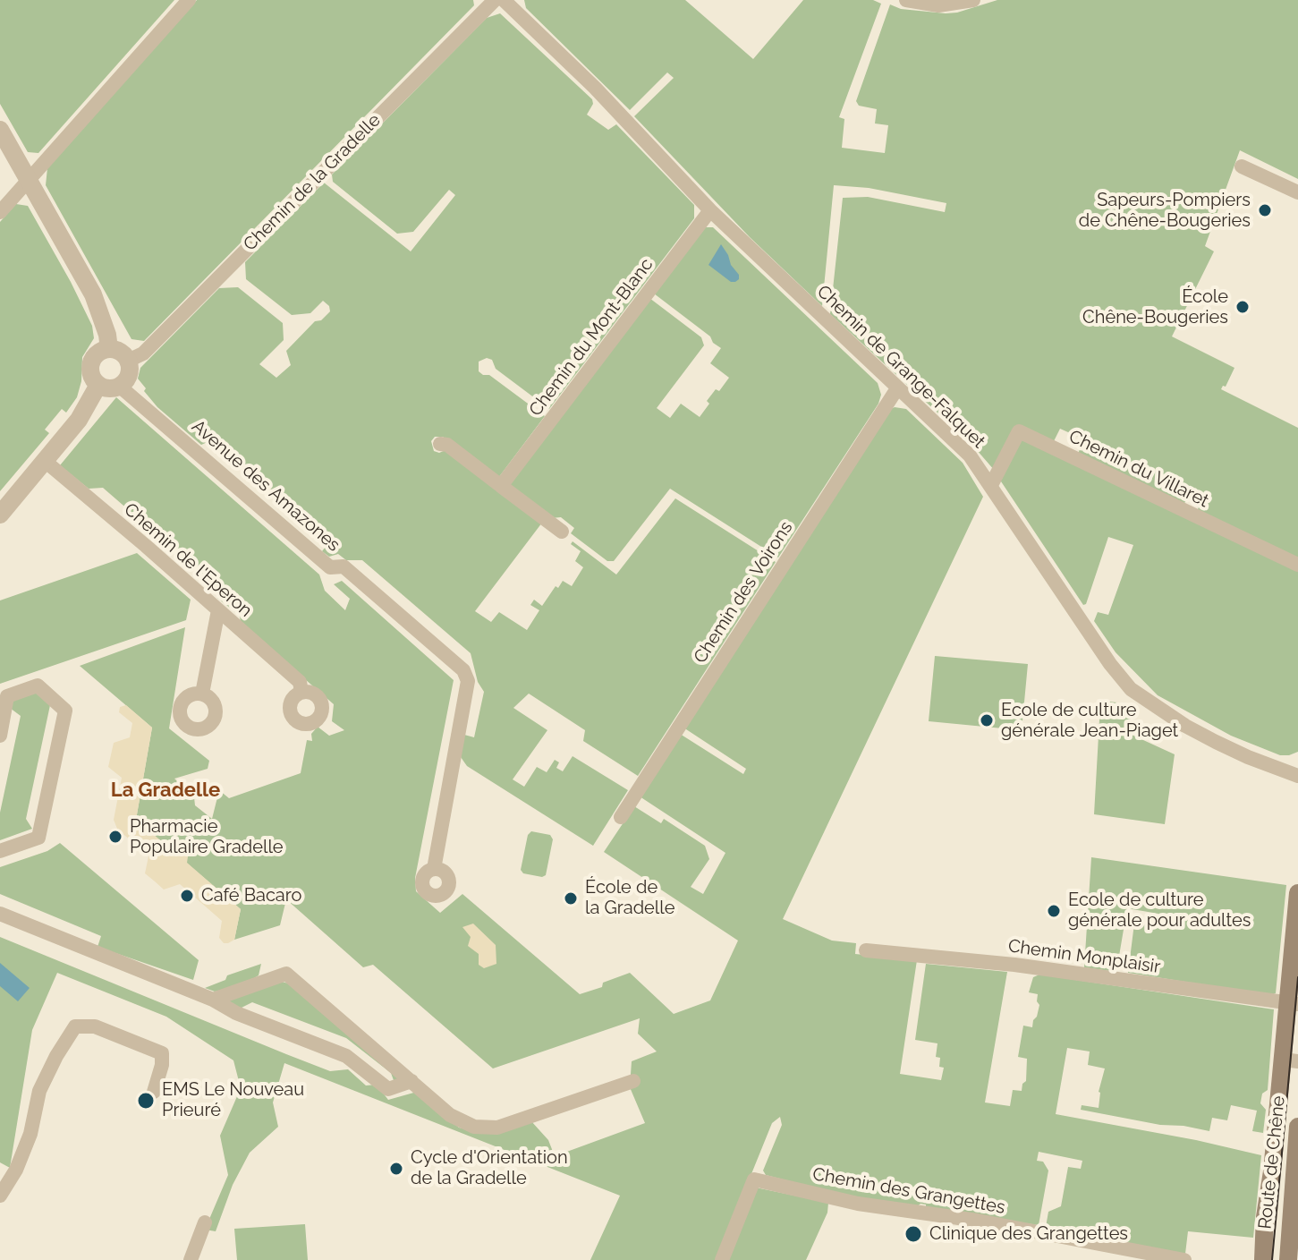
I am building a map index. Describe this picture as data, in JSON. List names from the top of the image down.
{
  "streets": {
    "main road": ["Route de Chêne"],
    "street": [
      "Chemin de la Gradelle",
      "Chemin du Mont-Blanc",
      "Chemin de Grange-Falquet",
      "Chemin du Villaret",
      "Avenue des Amazones",
      "Chemin de l'Eperon",
      "Chemin des Voirons",
      "Chemin Monplaisir",
      "Chemin des Grangettes"
    ]
  },
  "crossings": [
    ["Chemin de la Gradelle", "Avenue des Amazones"],
    ["Chemin du Mont-Blanc", "Chemin de Grange-Falquet"],
    ["Chemin de Grange-Falquet", "Chemin du Villaret"],
    ["Chemin de Grange-Falquet", "Chemin des Voirons"],
    ["Chemin Monplaisir", "Route de Chêne"]
  ],
  "districts": ["La Gradelle"],
  "places": [
    "Sapeurs-Pompiers de Chêne-Bougeries",
    "École Chêne-Bougeries",
    "Ecole de culture générale Jean-Piaget",
    "Pharmacie Populaire Gradelle",
    "Café Bacaro",
    "École de la Gradelle",
    "Ecole de culture générale pour adultes",
    "EMS Le Nouveau Prieuré",
    "Cycle d'Orientation de la Gradelle",
    "Clinique des Grangettes"
  ]
}
